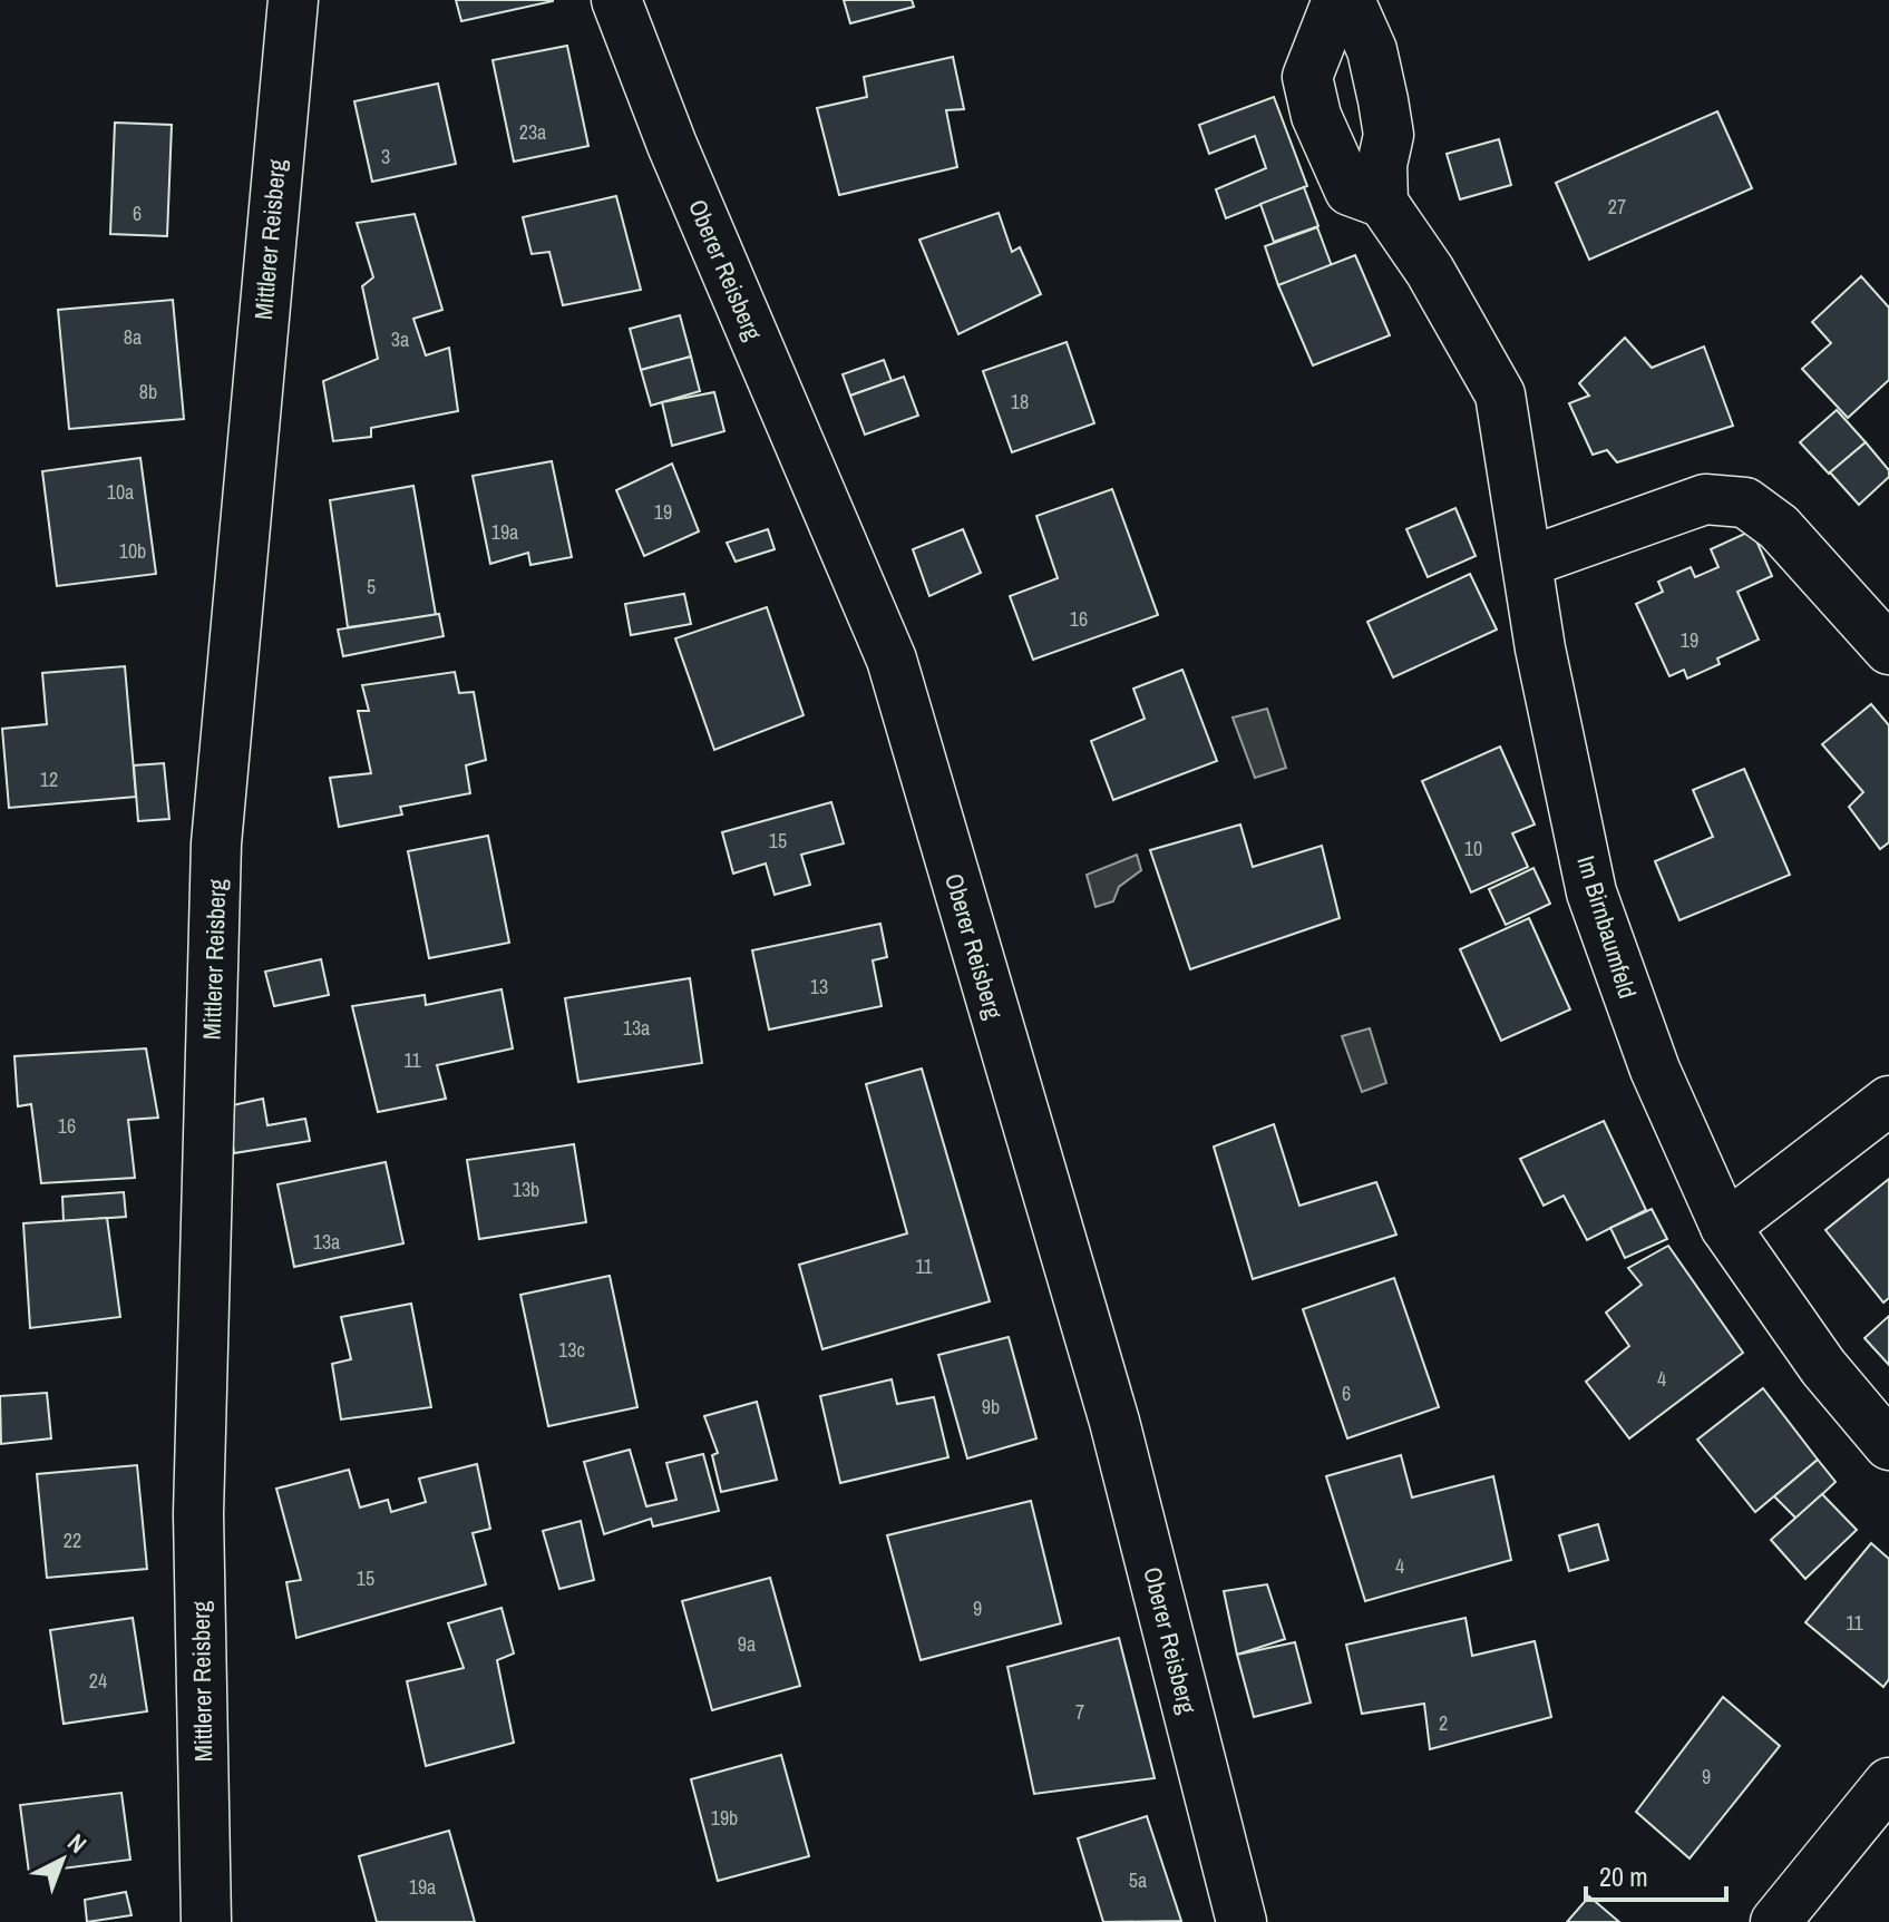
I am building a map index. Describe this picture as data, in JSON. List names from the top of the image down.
{
  "streets": {
    "street": ["Mittlerer Reisberg", "Oberer Reisberg", "Im Birnbaumfeld"]
  },
  "house_numbers": [
    "23a",
    "3",
    "27",
    "6",
    "8a",
    "3a",
    "8b",
    "18",
    "10a",
    "19",
    "19a",
    "10b",
    "5",
    "16",
    "19",
    "12",
    "15",
    "10",
    "13",
    "13a",
    "11",
    "16",
    "13b",
    "13a",
    "11",
    "13c",
    "4",
    "6",
    "9b",
    "22",
    "4",
    "15",
    "9",
    "11",
    "9a",
    "24",
    "7",
    "2",
    "9",
    "19b",
    "5a",
    "19a"
  ],
  "scale_bar": "20 m",
  "north": "top right"
}
